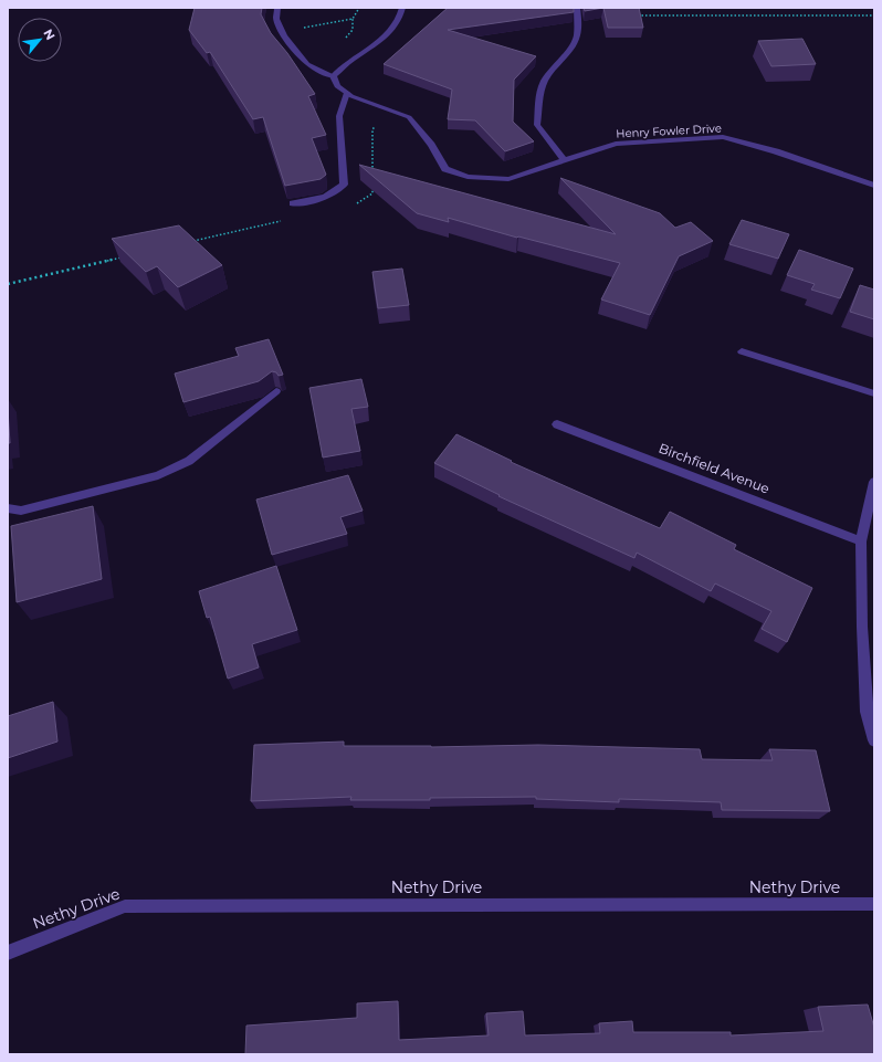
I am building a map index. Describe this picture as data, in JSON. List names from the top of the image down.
{
  "streets": {
    "street": ["Henry Fowler Drive", "Birchfield Avenue", "Nethy Drive"]
  },
  "north": "top right"
}
